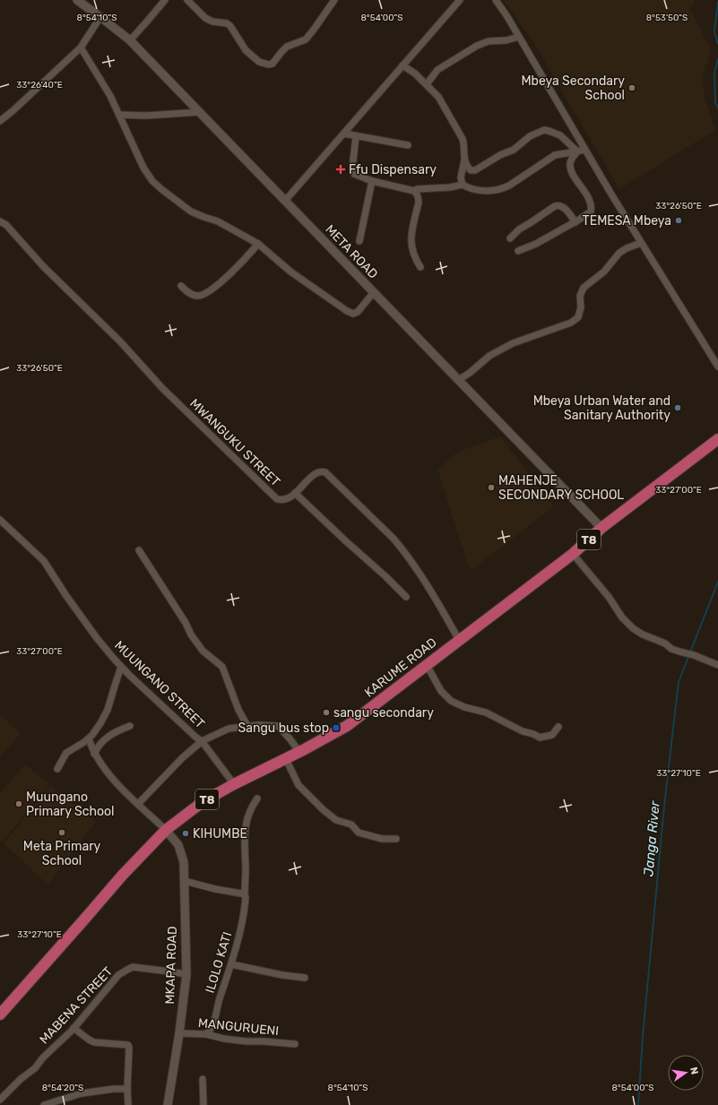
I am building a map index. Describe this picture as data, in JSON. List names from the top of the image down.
{
  "streets": {
    "highway": ["T8", "KARUME ROAD"],
    "street": [
      "META ROAD",
      "MWANGUKU STREET",
      "MUUNGANO STREET",
      "ILOLO KATI",
      "MKAPA ROAD",
      "MABENA STREET",
      "MANGURUENI"
    ]
  },
  "crossings": [
    ["META ROAD", "T8"],
    ["MWANGUKU STREET", "T8"],
    ["MWANGUKU STREET", "KARUME ROAD"],
    ["T8", "KARUME ROAD"],
    ["KARUME ROAD", "MUUNGANO STREET"],
    ["KARUME ROAD", "MKAPA ROAD"],
    ["ILOLO KATI", "MANGURUENI"],
    ["MKAPA ROAD", "MABENA STREET"],
    ["MKAPA ROAD", "MANGURUENI"]
  ],
  "water": ["Janga River"],
  "places": {
    "other": [
      "Mbeya Secondary School",
      "TEMESA Mbeya",
      "Mbeya Urban Water and Sanitary Authority",
      "MAHENJE SECONDARY SCHOOL",
      "sangu secondary",
      "Muungano Primary School",
      "Meta Primary School",
      "KIHUMBE"
    ],
    "health": ["Ffu Dispensary"],
    "transit": ["Sangu bus stop"]
  },
  "north": "right",
  "coordinates": [
    "8°54'10\"S",
    "8°54'00\"S",
    "8°53'50\"S",
    "33°26'40\"E",
    "33°26'50\"E",
    "33°27'00\"E",
    "33°27'10\"E",
    "8°54'20\"S"
  ]
}
